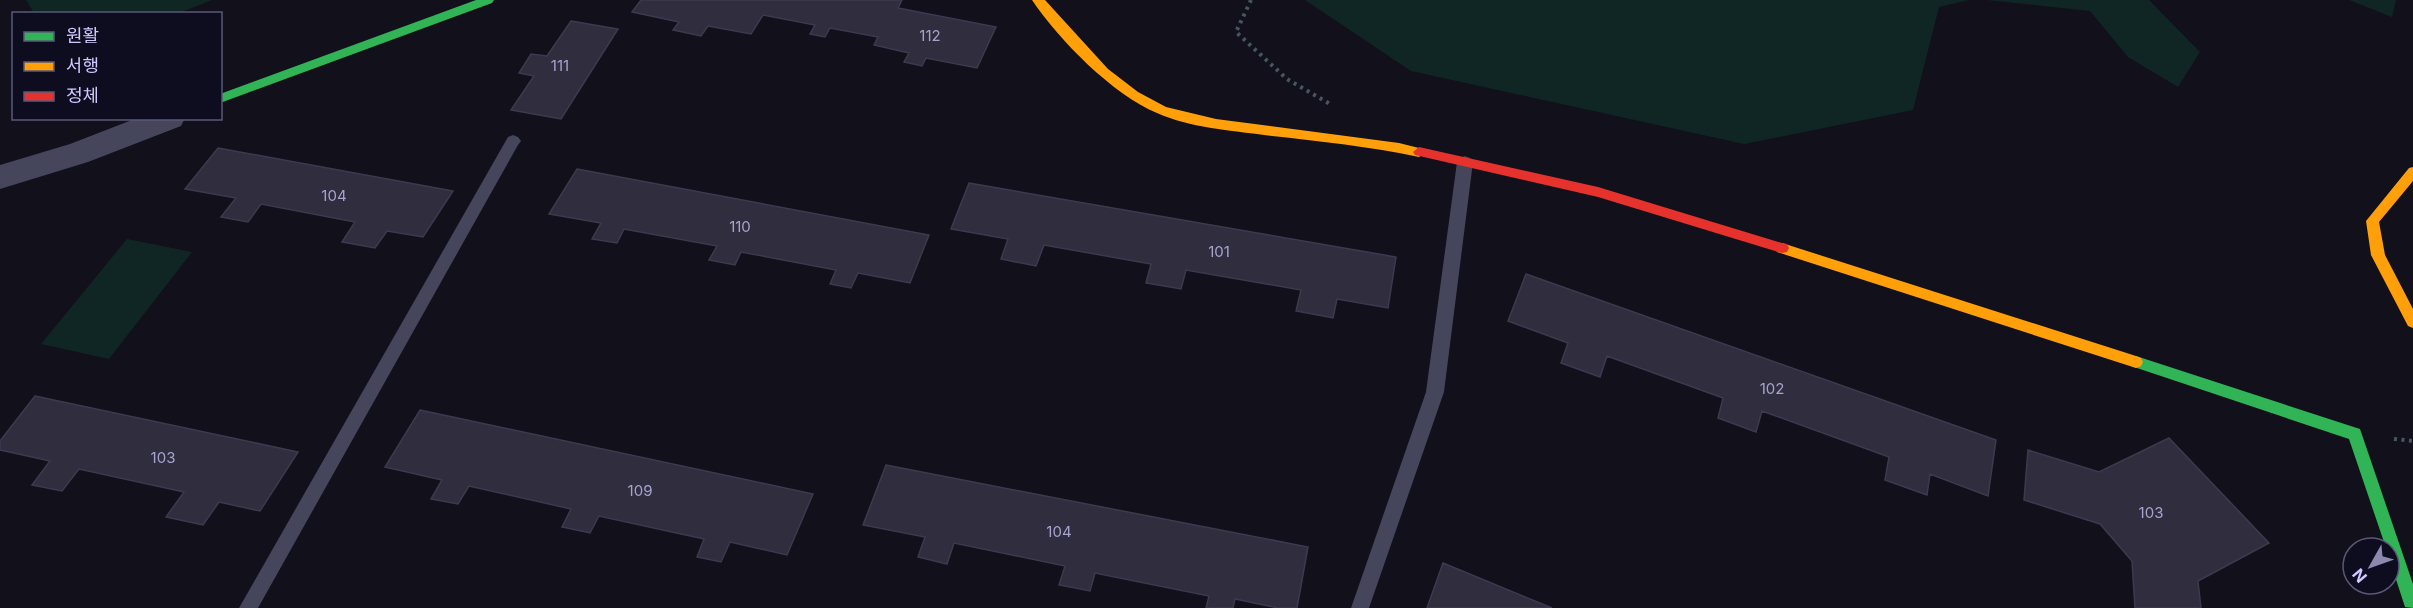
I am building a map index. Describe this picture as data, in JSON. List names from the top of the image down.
{
  "house_numbers": [
    "112",
    "111",
    "104",
    "110",
    "101",
    "102",
    "103",
    "109",
    "103",
    "104"
  ],
  "legend": ["원활", "서행", "정체"],
  "north": "bottom left"
}
